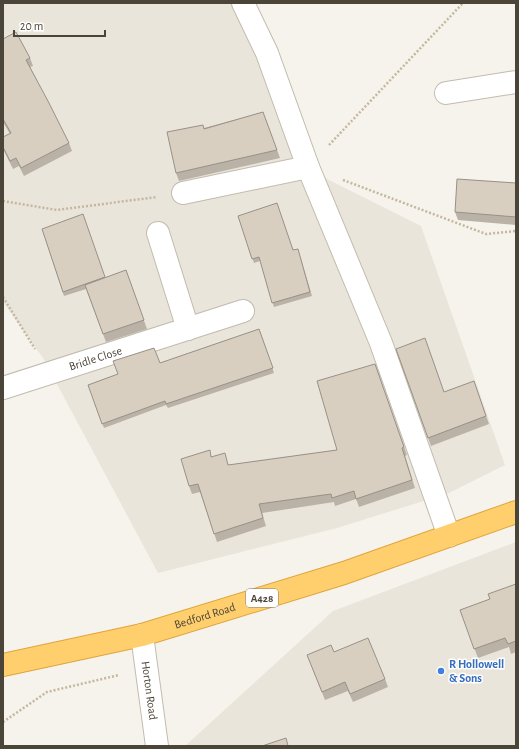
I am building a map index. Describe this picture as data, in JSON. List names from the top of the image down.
{
  "streets": {
    "highway": ["A428", "Bedford Road"],
    "street": ["Bridle Close", "Horton Road"]
  },
  "crossings": [
    ["Bedford Road", "Horton Road"]
  ],
  "places": ["R Hollowell & Sons"],
  "scale_bar": "20 m"
}
